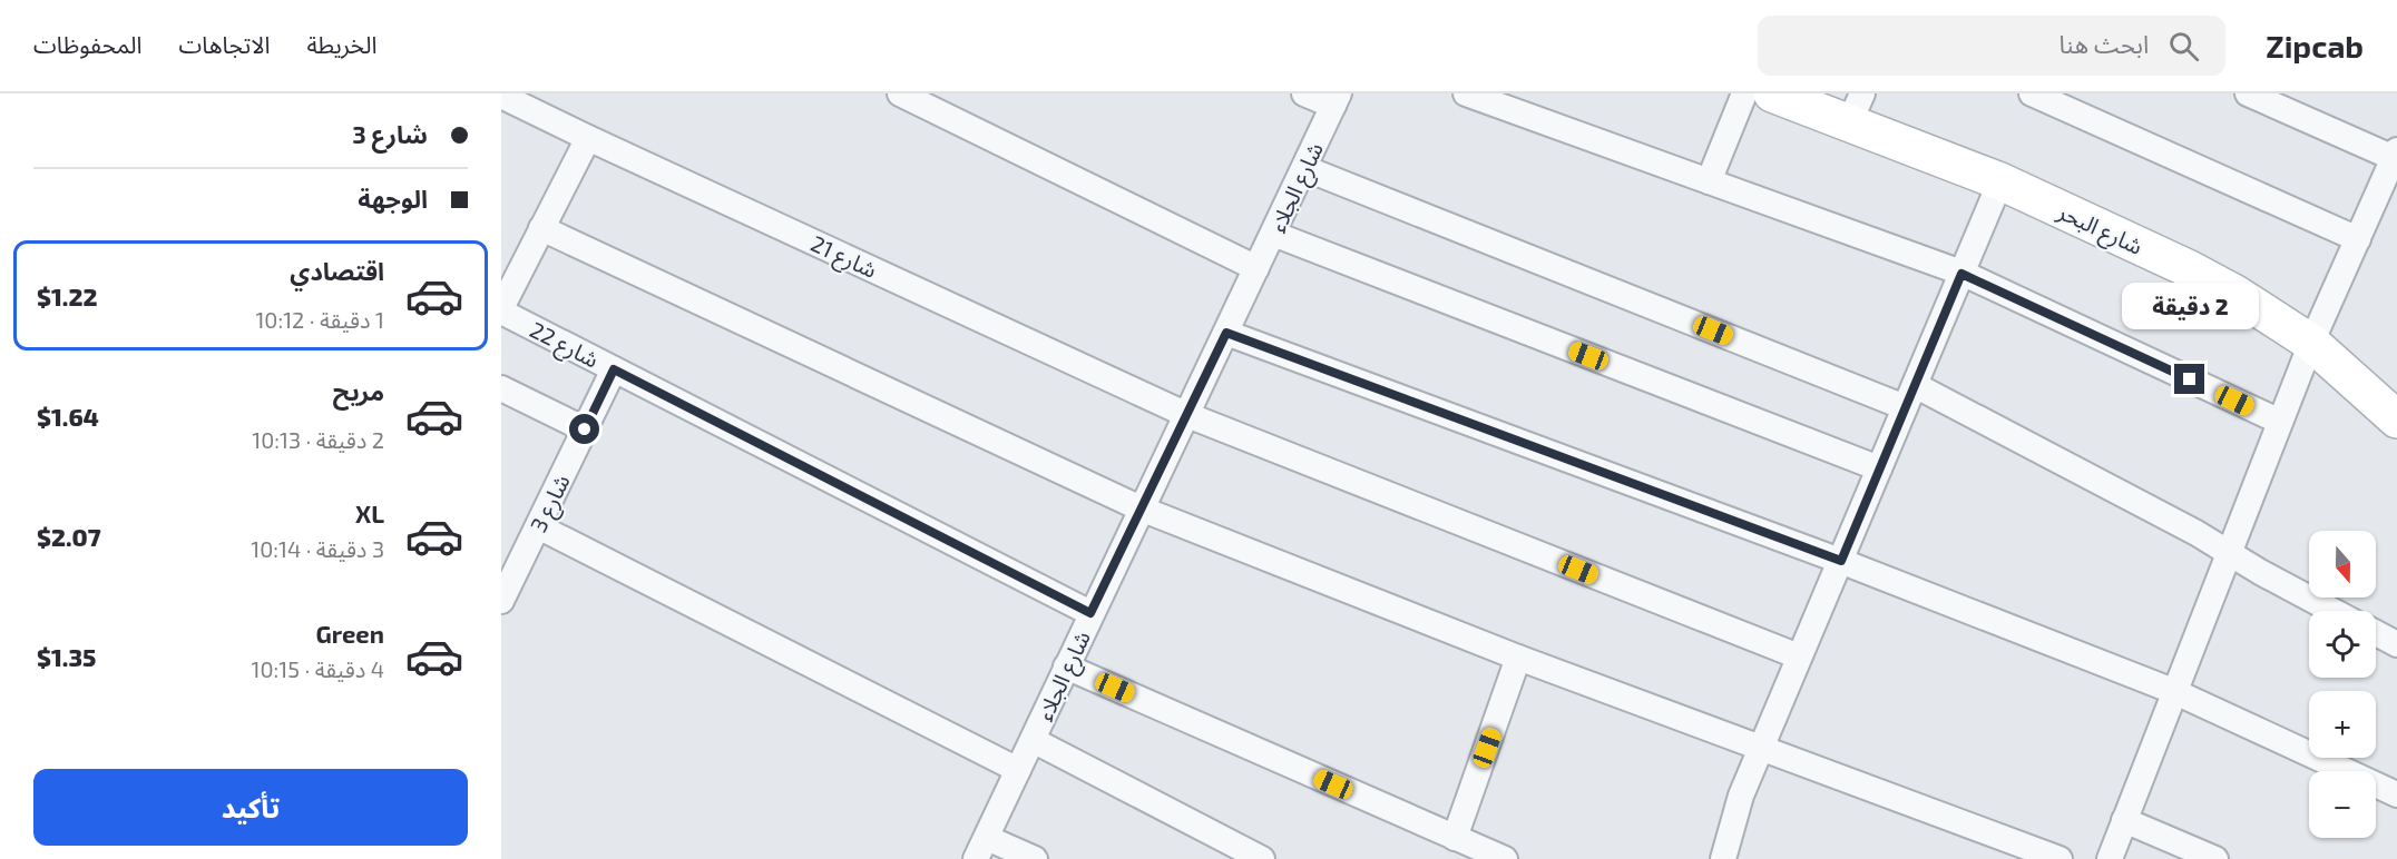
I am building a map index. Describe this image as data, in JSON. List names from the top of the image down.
{
  "streets": {
    "street": [
      "شارع الجلاء",
      "شارع البحر",
      "شارع 21",
      "شارع 22",
      "شارع 3"
    ]
  },
  "crossings": [
    ["شارع الجلاء", "شارع 21"],
    ["شارع الجلاء", "شارع 22"],
    ["شارع 22", "شارع 3"]
  ],
  "north": "bottom",
  "page": {
    "header": "Zipcab",
    "search": "ابحث هنا",
    "nav": ["الخريطة", "الاتجاهات", "المحفوظات"],
    "banner": ["شارع 3", "الوجهة"],
    "list": [
      {
        "name": "اقتصادي",
        "note": "1 دقيقة · 10:12",
        "value": "$1.22"
      },
      {
        "name": "مريح",
        "note": "2 دقيقة · 10:13",
        "value": "$1.64"
      },
      {
        "name": "XL",
        "note": "3 دقيقة · 10:14",
        "value": "$2.07"
      },
      {
        "name": "Green",
        "note": "4 دقيقة · 10:15",
        "value": "$1.35"
      }
    ],
    "bubble": "2 دقيقة",
    "map_buttons": ["+", "−"],
    "buttons": "تأكيد"
  }
}
